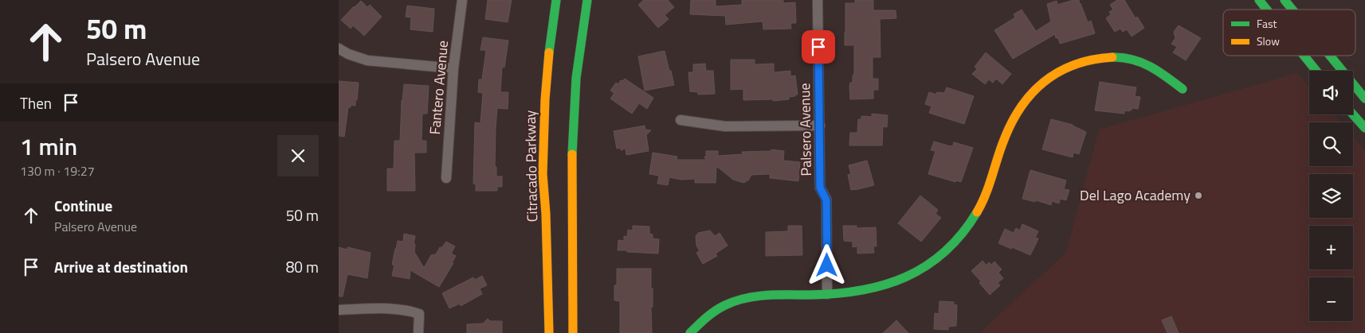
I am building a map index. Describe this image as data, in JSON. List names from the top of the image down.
{
  "streets": {
    "street": ["Fantero Avenue", "Palsero Avenue", "Citracado Parkway"]
  },
  "places": ["Del Lago Academy"],
  "legend": ["Fast", "Slow"],
  "page": {
    "turn": ["50 m", "Palsero Avenue"],
    "map_buttons": ["+", "−"],
    "then": "Then",
    "heading": ["1 min", "130 m · 19:27"],
    "list": [
      {
        "name": "Continue",
        "note": "Palsero Avenue",
        "value": "50 m"
      },
      {
        "name": "Arrive at destination",
        "value": "80 m"
      }
    ]
  }
}
